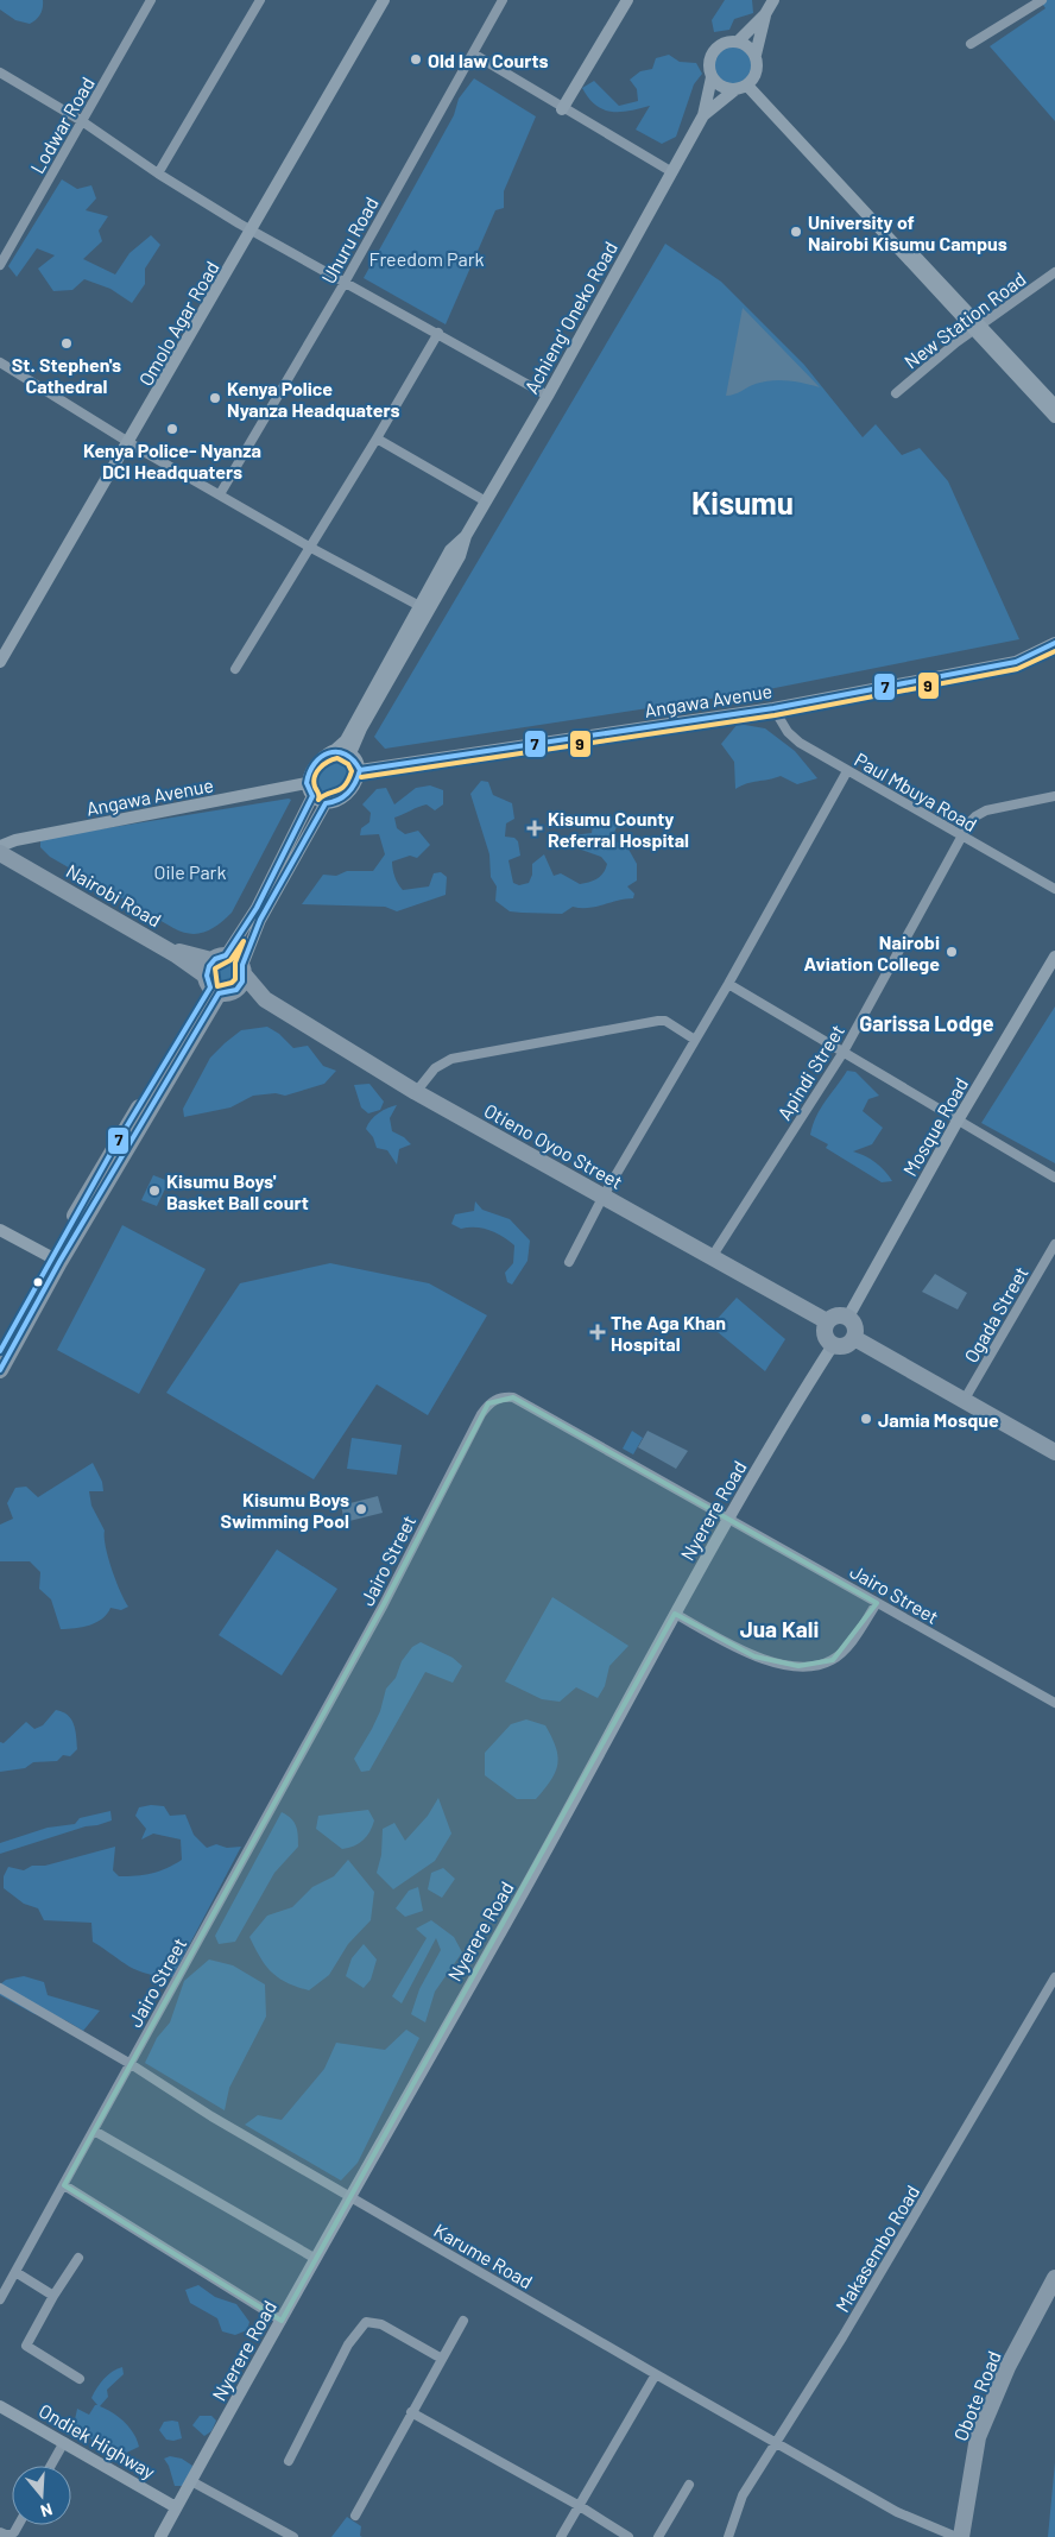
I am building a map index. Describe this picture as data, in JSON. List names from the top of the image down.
{
  "streets": {
    "highway": ["Nairobi Road", "Otieno Oyoo Street", "Obote Road"],
    "main road": [
      "Achieng' Oneko Road",
      "Omolo Agar Road",
      "Angawa Avenue",
      "Mosque Road",
      "Nyerere Road",
      "Ondiek Highway"
    ],
    "street": [
      "Lodwar Road",
      "Uhuru Road",
      "New Station Road",
      "Paul Mbuya Road",
      "Apindi Street",
      "Ogada Street",
      "Jairo Street",
      "Makasembo Road",
      "Karume Road"
    ]
  },
  "crossings": [
    ["Achieng' Oneko Road", "Angawa Avenue"],
    ["Angawa Avenue", "Paul Mbuya Road"],
    ["Paul Mbuya Road", "Apindi Street"],
    ["Nairobi Road", "Otieno Oyoo Street"],
    ["Apindi Street", "Otieno Oyoo Street"],
    ["Mosque Road", "Otieno Oyoo Street"],
    ["Mosque Road", "Nyerere Road"],
    ["Otieno Oyoo Street", "Nyerere Road"],
    ["Nyerere Road", "Jairo Street"],
    ["Nyerere Road", "Karume Road"],
    ["Nyerere Road", "Ondiek Highway"],
    ["Jairo Street", "Karume Road"],
    ["Makasembo Road", "Karume Road"]
  ],
  "districts": ["Kisumu", "Garissa Lodge", "Jua Kali"],
  "parks": ["Freedom Park", "Oile Park"],
  "places": {
    "other": [
      "Old law Courts",
      "University of Nairobi Kisumu Campus",
      "St. Stephen's Cathedral",
      "Kenya Police Nyanza Headquaters",
      "Kenya Police- Nyanza DCI Headquaters",
      "Nairobi Aviation College",
      "Kisumu Boys' Basket Ball court",
      "Jamia Mosque",
      "Kisumu Boys Swimming Pool"
    ],
    "health": ["Kisumu County Referral Hospital", "The Aga Khan Hospital"]
  },
  "lines": ["transit line 7", "transit line 9"],
  "north": "bottom"
}
